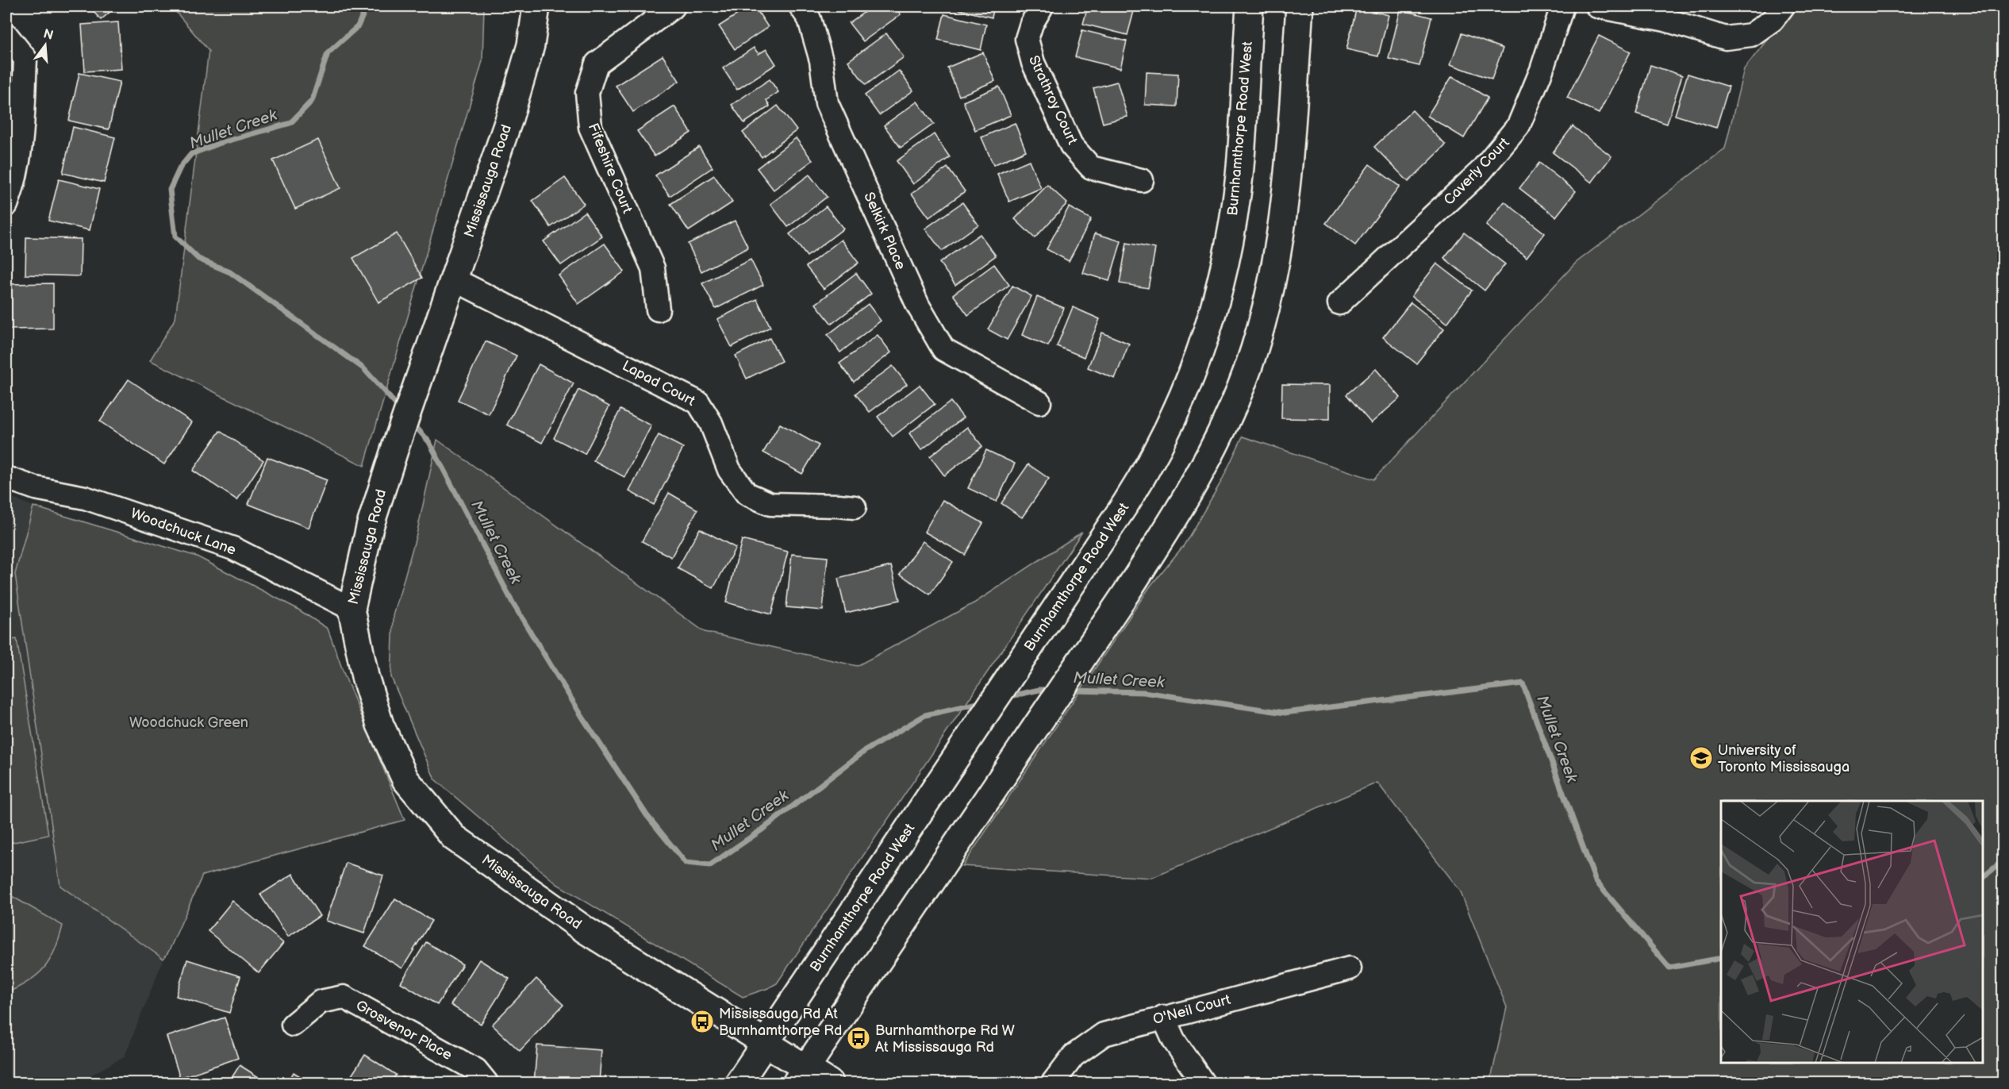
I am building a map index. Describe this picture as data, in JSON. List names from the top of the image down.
{
  "streets": {
    "main road": ["Burnhamthorpe Road West", "Mississauga Road"],
    "street": [
      "Strathroy Court",
      "Fifeshire Court",
      "Caverly Court",
      "Selkirk Place",
      "Lapad Court",
      "Woodchuck Lane",
      "O'Neil Court",
      "Grosvenor Place"
    ]
  },
  "crossings": [
    ["Burnhamthorpe Road West", "Mississauga Road"],
    ["Mississauga Road", "Lapad Court"],
    ["Mississauga Road", "Woodchuck Lane"]
  ],
  "water": ["Mullet Creek"],
  "parks": ["Woodchuck Green"],
  "places": {
    "school or university": ["University of Toronto Mississauga"],
    "bus stop": ["Mississauga Rd At Burnhamthorpe Rd", "Burnhamthorpe Rd W At Mississauga Rd"]
  },
  "north": "top"
}
